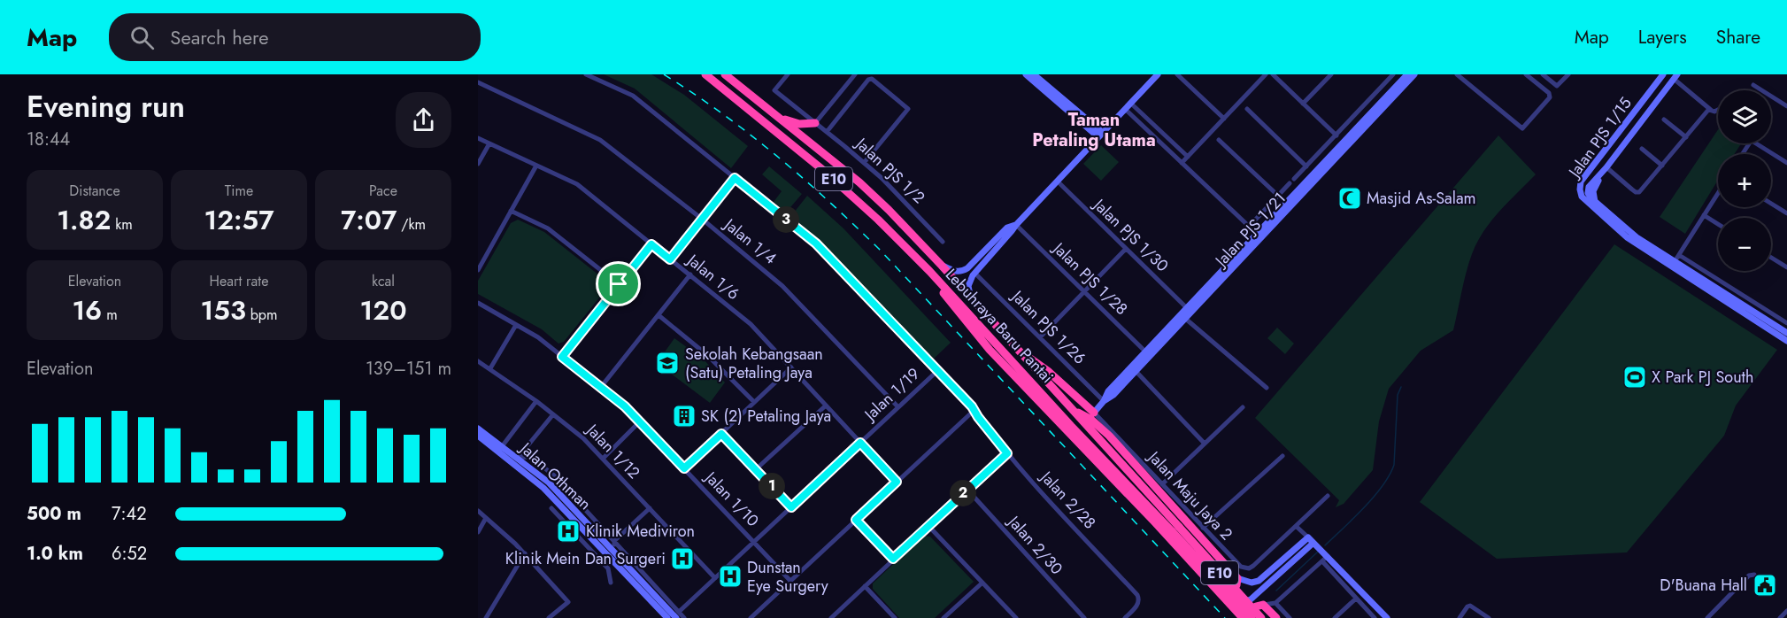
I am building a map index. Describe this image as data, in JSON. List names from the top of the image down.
{
  "streets": {
    "highway": ["E10", "Lebuhraya Baru Pantai"],
    "main road": ["Jalan PJS 1/15", "Jalan PJS 1/21", "Jalan Othman"],
    "street": [
      "Jalan PJS 1/2",
      "Jalan PJS 1/30",
      "Jalan 1/4",
      "Jalan 1/6",
      "Jalan PJS 1/28",
      "Jalan PJS 1/26",
      "Jalan 1/19",
      "Jalan 1/12",
      "Jalan Maju Jaya 2",
      "Jalan 1/10",
      "Jalan 2/28",
      "Jalan 2/30"
    ]
  },
  "crossings": [
    ["Jalan PJS 1/21", "Jalan PJS 1/30"],
    ["Jalan PJS 1/21", "Jalan PJS 1/28"],
    ["Jalan PJS 1/21", "Jalan PJS 1/26"],
    ["Jalan PJS 1/21", "Jalan Maju Jaya 2"],
    ["Jalan 1/4", "Jalan 1/19"],
    ["Jalan 1/6", "Jalan 1/19"],
    ["Jalan 1/19", "Jalan 1/12"],
    ["Jalan 1/19", "Jalan Othman"],
    ["Jalan 1/19", "Jalan 1/10"],
    ["Jalan 1/19", "Jalan 2/28"]
  ],
  "districts": ["Taman Petaling Utama"],
  "places": {
    "mosque": ["Masjid As-Salam"],
    "school or university": ["Sekolah Kebangsaan (Satu) Petaling Jaya"],
    "sports": ["X Park PJ South"],
    "building": ["SK (2) Petaling Jaya"],
    "hospital": ["Klinik Mediviron", "Klinik Mein Dan Surgeri", "Dunstan Eye Surgery"],
    "public building": ["D'Buana Hall"]
  },
  "page": {
    "header": "Map",
    "search": "Search here",
    "nav": ["Map", "Layers", "Share"],
    "heading": ["Evening run", "18:44"],
    "map_buttons": ["+", "−"],
    "stats": [
      ["Distance", "1.82 km"],
      ["Time", "12:57"],
      ["Pace", "7:07 /km"],
      ["Elevation", "16 m"],
      ["Heart rate", "153 bpm"],
      ["kcal", "120"]
    ],
    "pins": ["3", "1", "2"],
    "chart": ["Elevation", "139–151 m"],
    "list": [
      {
        "name": "500 m",
        "note": "7:42"
      },
      {
        "name": "1.0 km",
        "note": "6:52"
      }
    ]
  }
}
